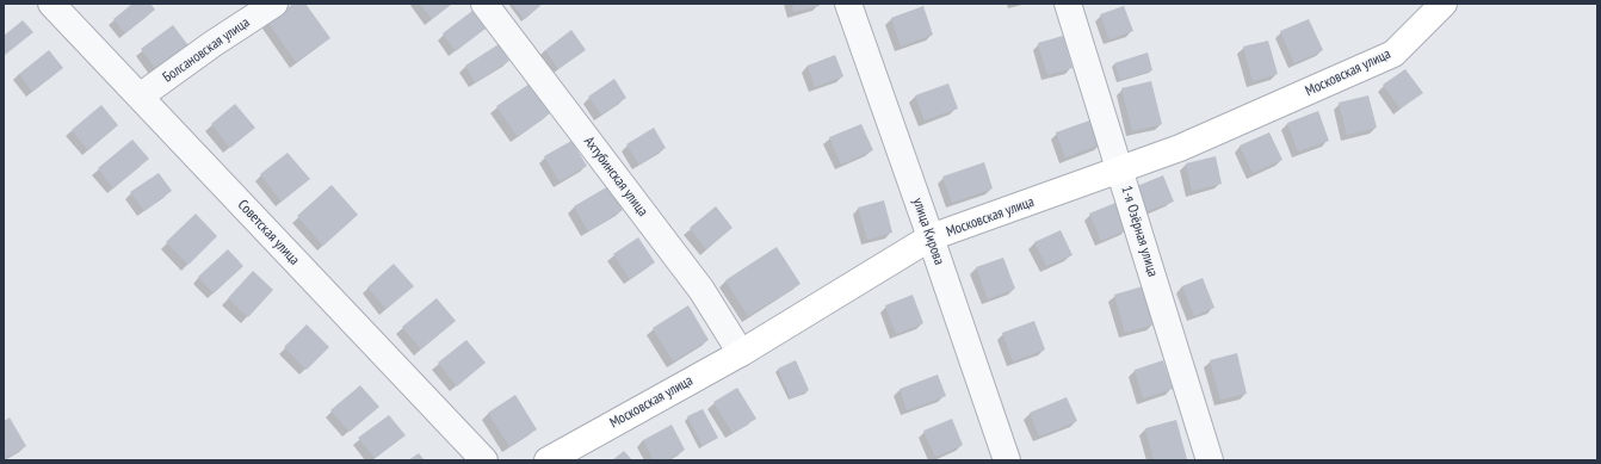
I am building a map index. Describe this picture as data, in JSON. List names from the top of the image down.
{
  "streets": {
    "street": [
      "Болсановская улица",
      "Московская улица",
      "Ахтубинская улица",
      "улица Кирова",
      "1-я Озёрная улица",
      "Советская улица"
    ]
  },
  "crossings": [
    ["Болсановская улица", "Советская улица"],
    ["Московская улица", "Ахтубинская улица"],
    ["Московская улица", "улица Кирова"],
    ["Московская улица", "1-я Озёрная улица"]
  ]
}
